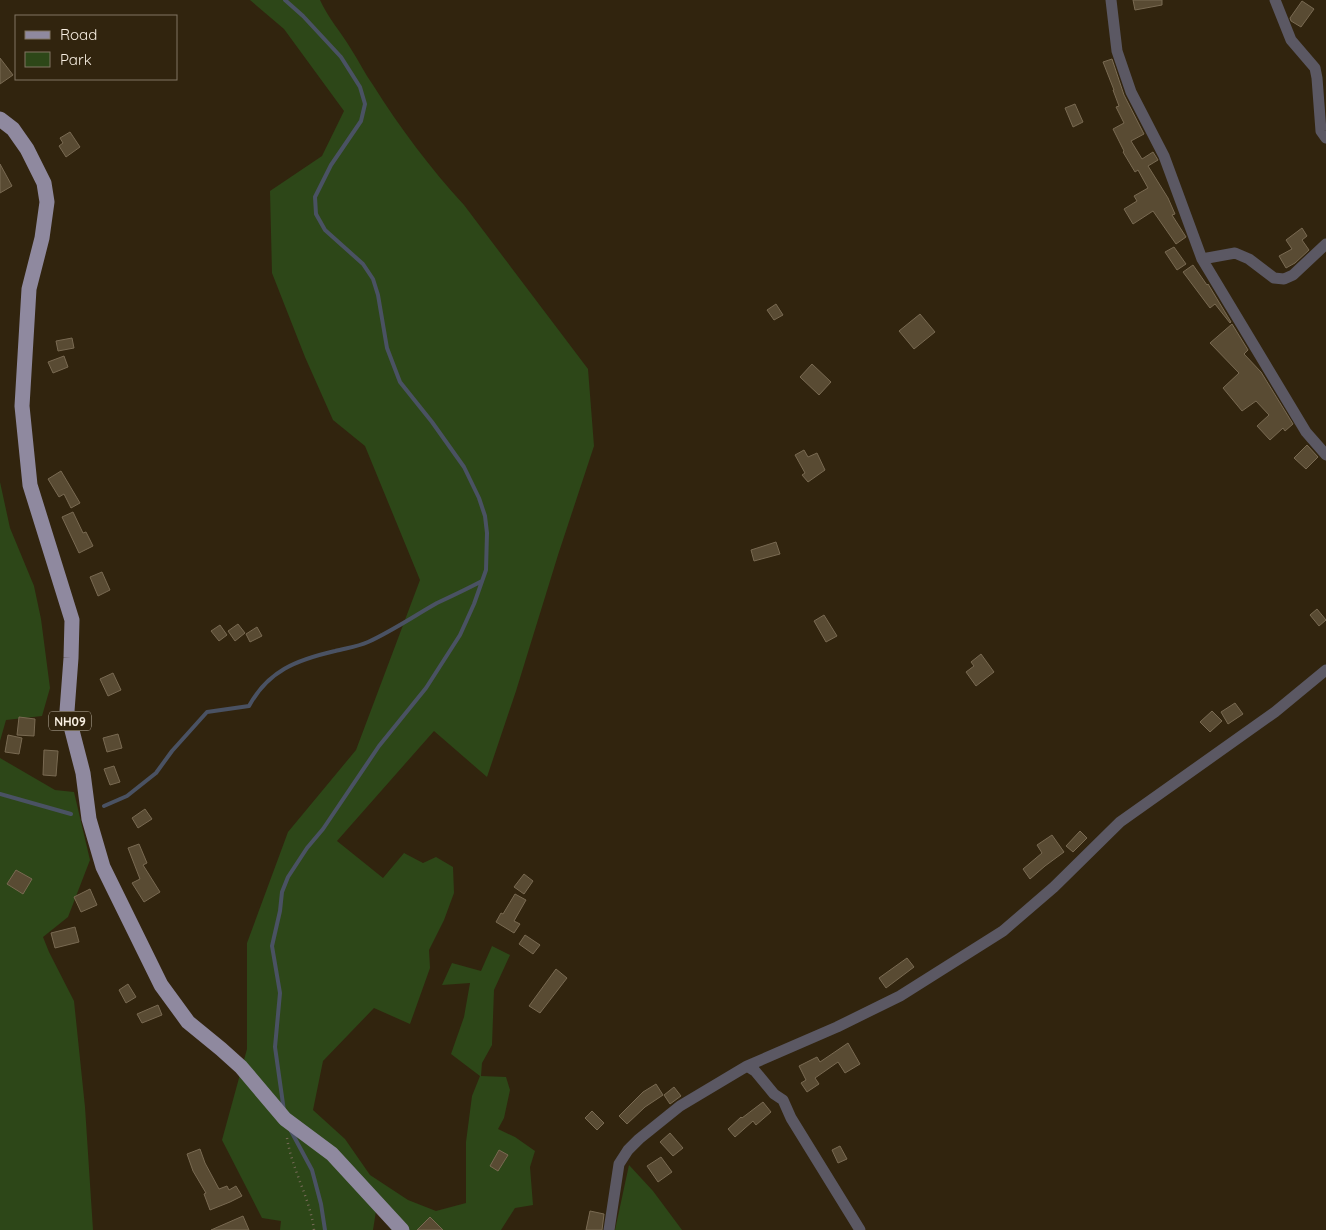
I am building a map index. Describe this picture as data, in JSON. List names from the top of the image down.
{
  "streets": {
    "main road": ["NH09"]
  },
  "legend": ["Road", "Park"]
}
